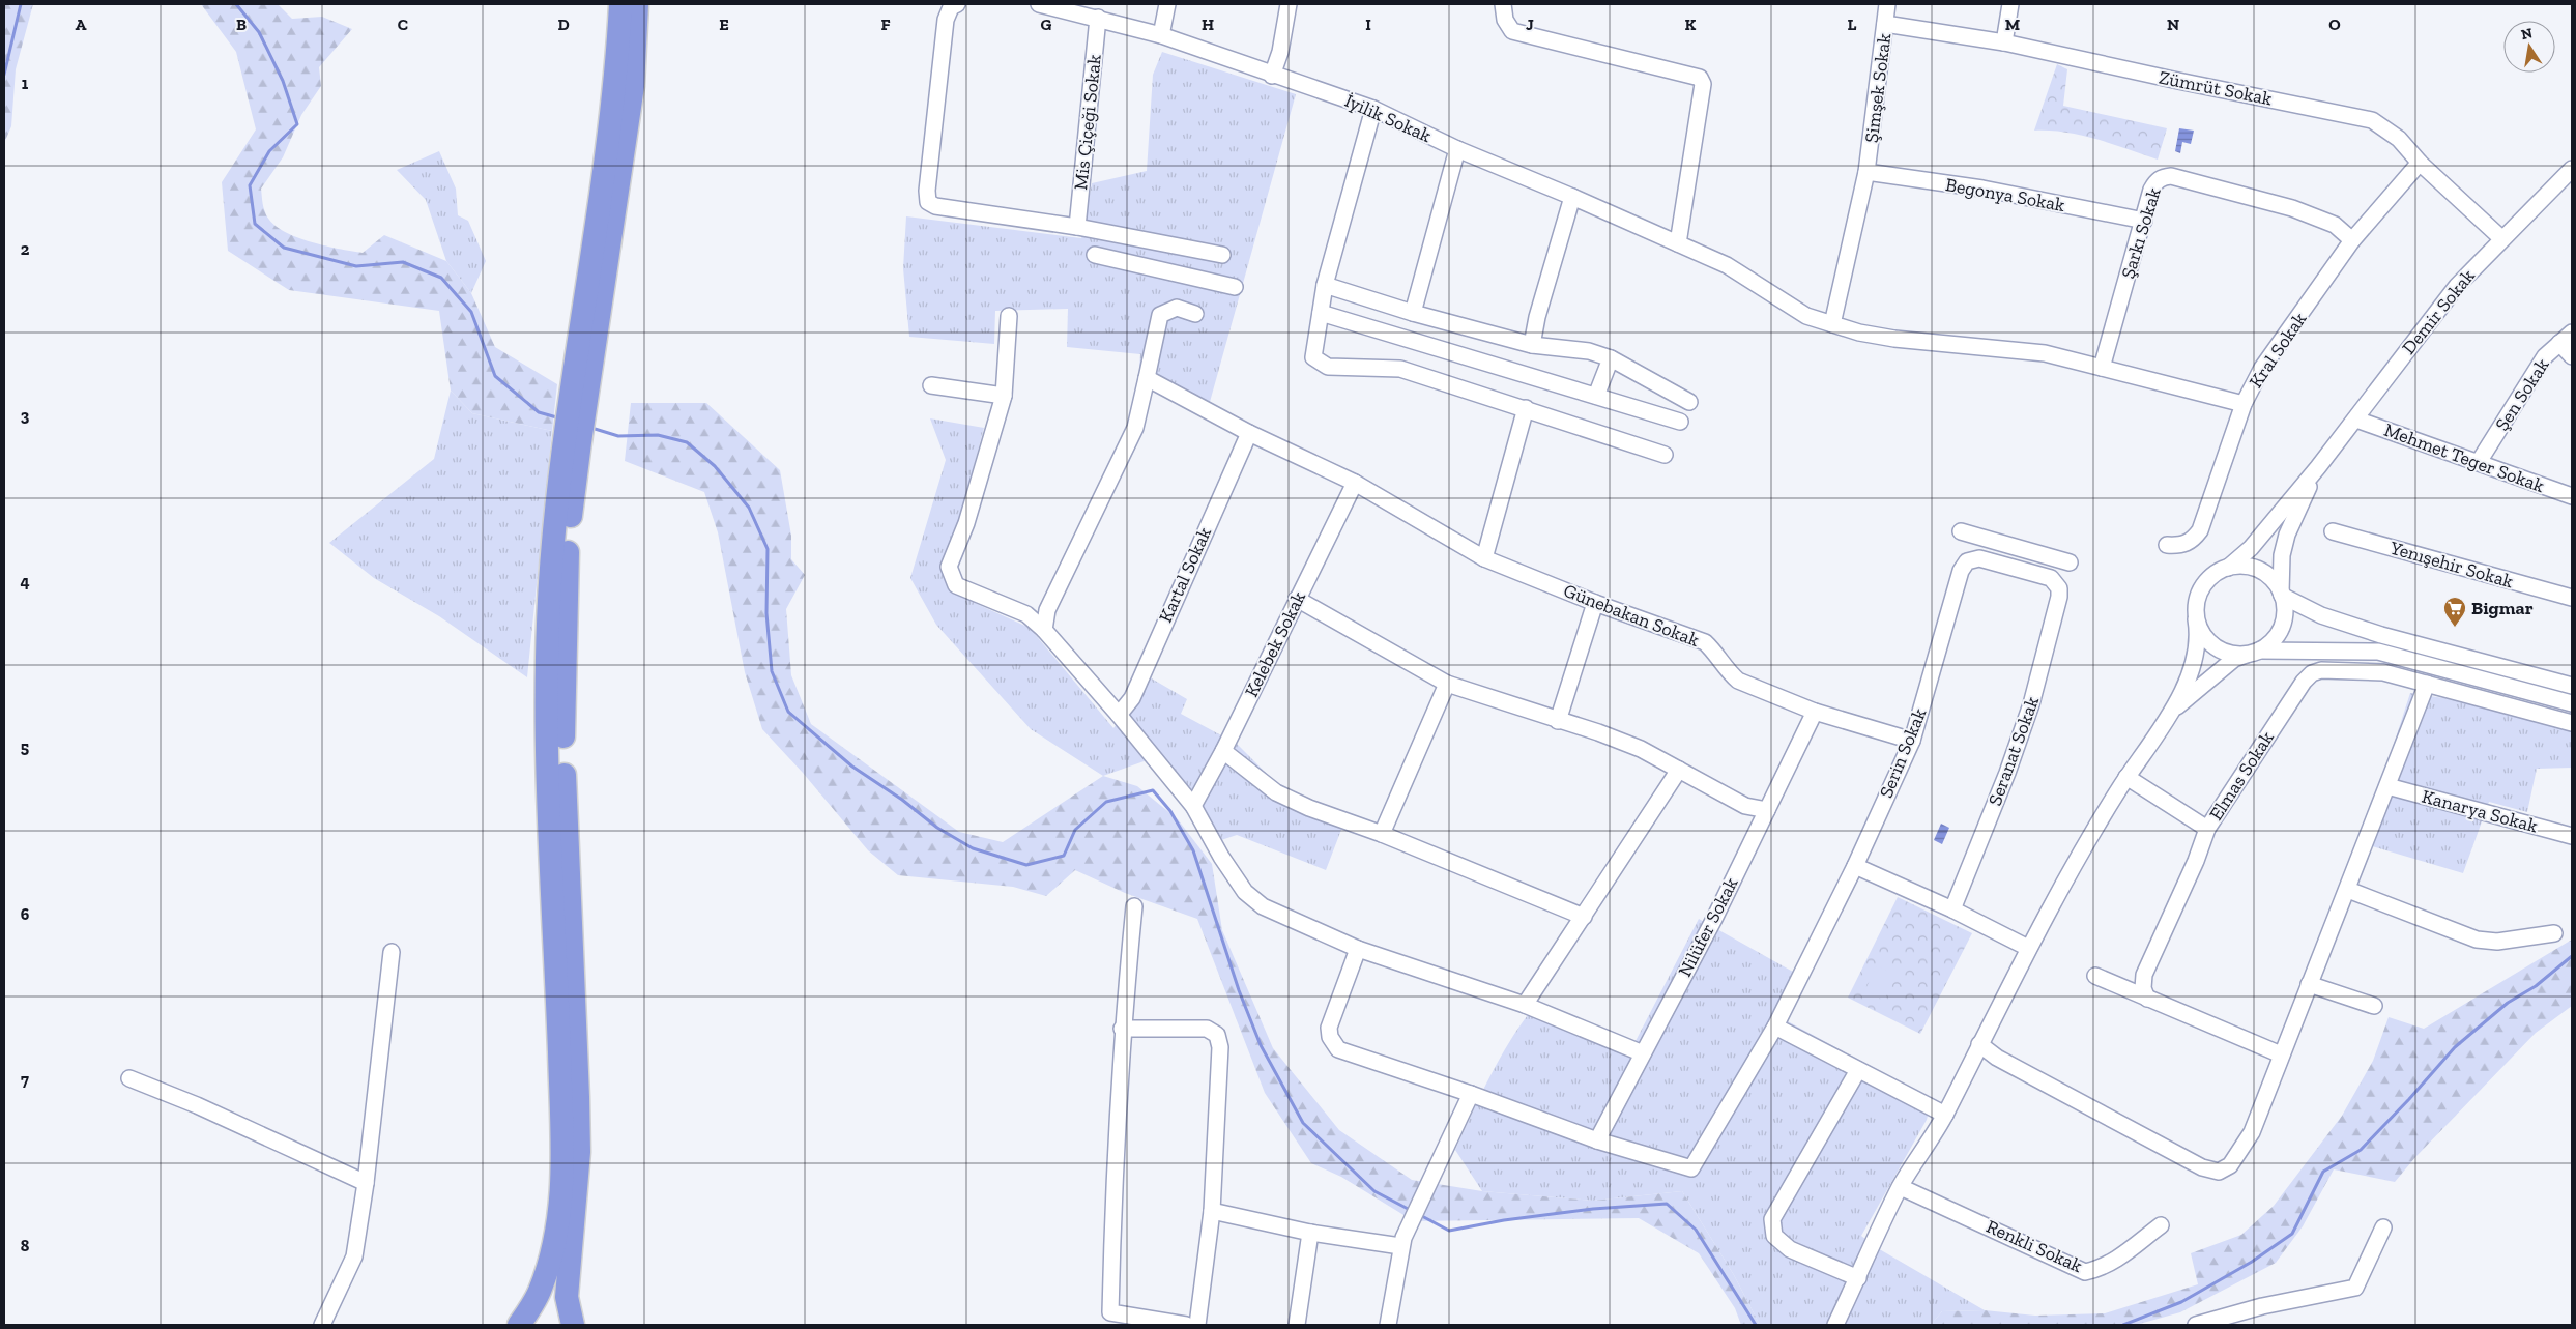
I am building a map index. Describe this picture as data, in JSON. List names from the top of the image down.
{
  "streets": {
    "street": [
      "Şimşek Sokak",
      "Zümrüt Sokak",
      "İyilik Sokak",
      "Mis Çiçeği Sokak",
      "Begonya Sokak",
      "Şarkı Sokak",
      "Demir Sokak",
      "Kral Sokak",
      "Şen Sokak",
      "Mehmet Teger Sokak",
      "Yenışehir Sokak",
      "Kartal Sokak",
      "Günebakan Sokak",
      "Kelebek Sokak",
      "Seranat Sokak",
      "Serin Sokak",
      "Elmas Sokak",
      "Kanarya Sokak",
      "Nilüfer Sokak",
      "Renkli Sokak"
    ]
  },
  "crossings": [
    ["Şimşek Sokak", "Zümrüt Sokak"],
    ["Şimşek Sokak", "İyilik Sokak"],
    ["Şimşek Sokak", "Begonya Sokak"],
    ["Zümrüt Sokak", "Demir Sokak"],
    ["Zümrüt Sokak", "Kral Sokak"],
    ["İyilik Sokak", "Mis Çiçeği Sokak"],
    ["İyilik Sokak", "Şarkı Sokak"],
    ["İyilik Sokak", "Kral Sokak"],
    ["Begonya Sokak", "Şarkı Sokak"],
    ["Şarkı Sokak", "Kral Sokak"],
    ["Demir Sokak", "Mehmet Teger Sokak"],
    ["Şen Sokak", "Mehmet Teger Sokak"],
    ["Kartal Sokak", "Günebakan Sokak"],
    ["Günebakan Sokak", "Kelebek Sokak"],
    ["Günebakan Sokak", "Serin Sokak"],
    ["Günebakan Sokak", "Nilüfer Sokak"],
    ["Seranat Sokak", "Serin Sokak"],
    ["Serin Sokak", "Nilüfer Sokak"]
  ],
  "places": {
    "supermarket": ["Bigmar"]
  },
  "north": "top",
  "grid": {
    "columns": [
      "A",
      "B",
      "C",
      "D",
      "E",
      "F",
      "G",
      "H",
      "I",
      "J",
      "K",
      "L",
      "M",
      "N",
      "O"
    ],
    "rows": [
      "1",
      "2",
      "3",
      "4",
      "5",
      "6",
      "7",
      "8"
    ]
  }
}
